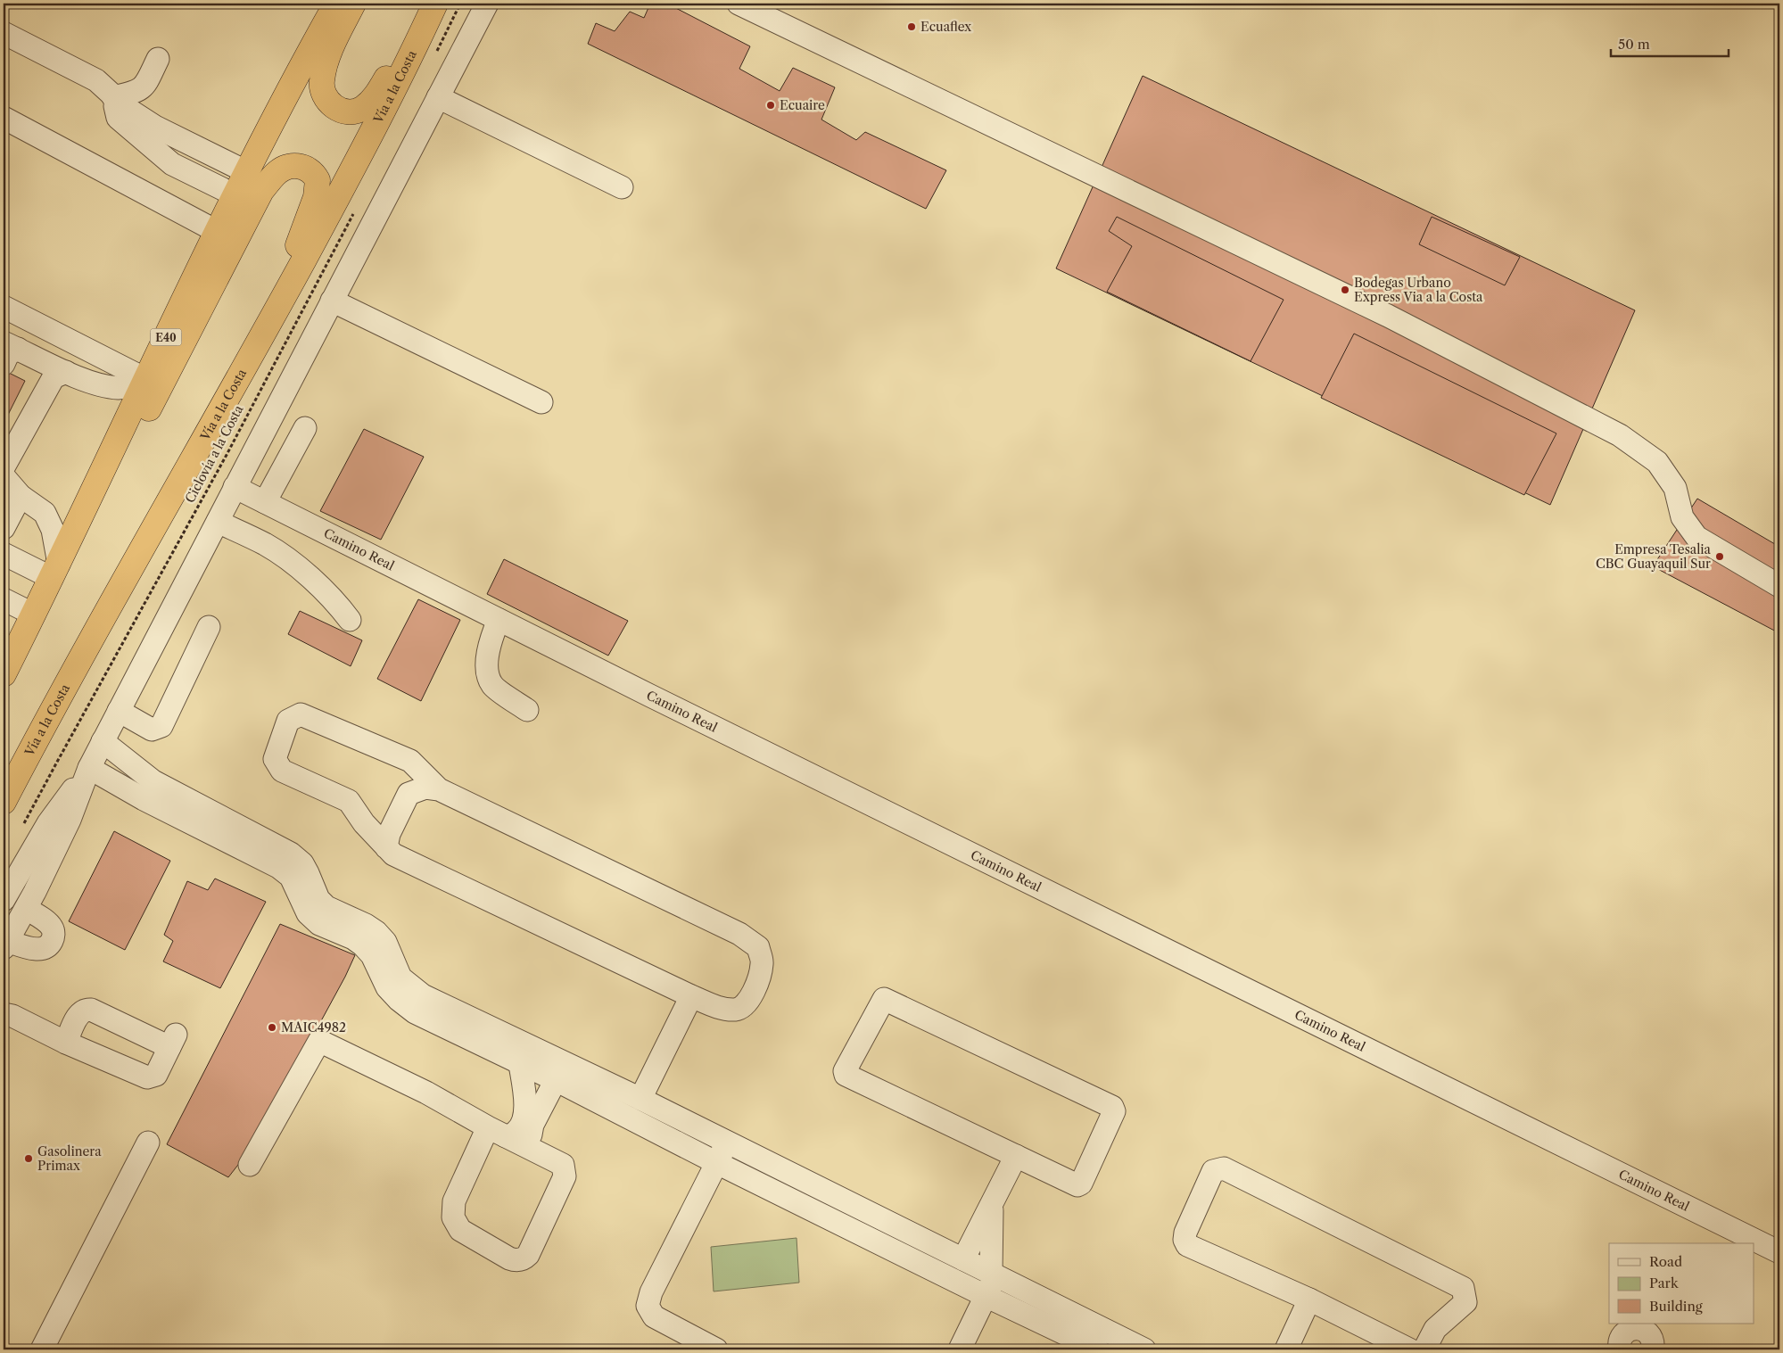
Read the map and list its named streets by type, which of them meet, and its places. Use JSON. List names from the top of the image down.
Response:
{
  "streets": {
    "highway": ["Vía a la Costa", "E40"],
    "street": ["Camino Real"],
    "path": ["Ciclovía a la Costa"]
  },
  "places": [
    "Ecuaflex",
    "Ecuaire",
    "Bodegas Urbano Express Via a la Costa",
    "Empresa Tesalia CBC Guayaquil Sur",
    "MAIC4982",
    "Gasolinera Primax"
  ],
  "legend": ["Road", "Park", "Building"],
  "scale_bar": "50 m"
}
